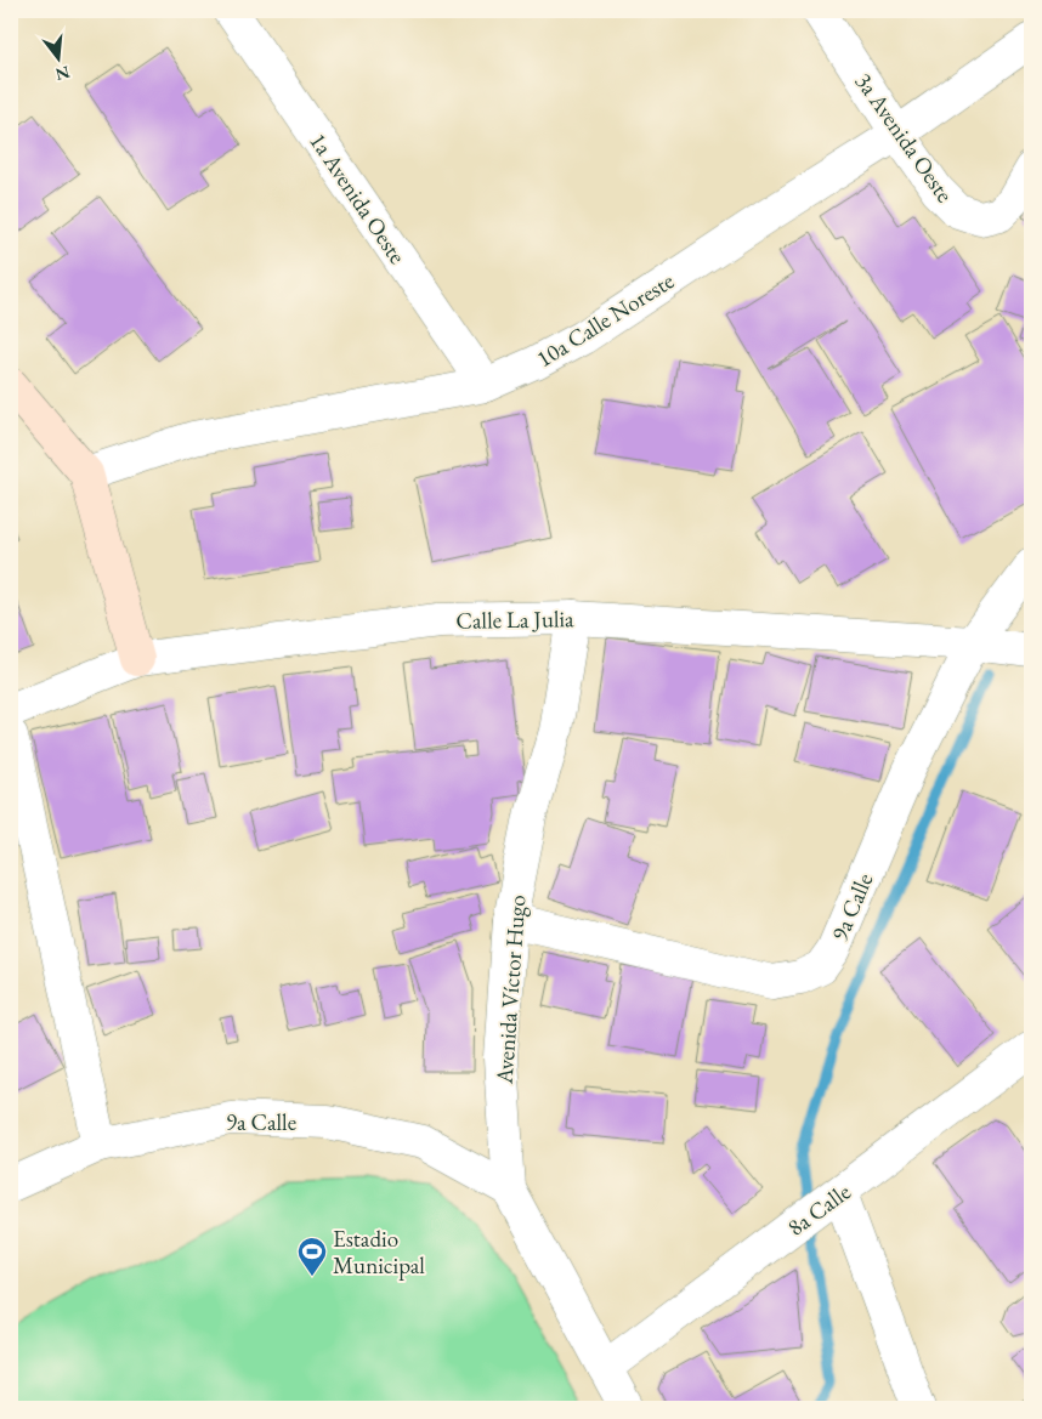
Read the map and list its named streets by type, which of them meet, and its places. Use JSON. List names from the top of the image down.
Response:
{
  "streets": {
    "street": [
      "3a Avenida Oeste",
      "1a Avenida Oeste",
      "10a Calle Noreste",
      "Calle La Julia",
      "9a Calle",
      "Avenida Víctor Hugo",
      "8a Calle"
    ]
  },
  "crossings": [
    ["3a Avenida Oeste", "10a Calle Noreste"],
    ["1a Avenida Oeste", "10a Calle Noreste"],
    ["Calle La Julia", "9a Calle"],
    ["Calle La Julia", "Avenida Víctor Hugo"],
    ["9a Calle", "Avenida Víctor Hugo"],
    ["Avenida Víctor Hugo", "8a Calle"]
  ],
  "places": {
    "sports": ["Estadio Municipal"]
  },
  "north": "bottom"
}
